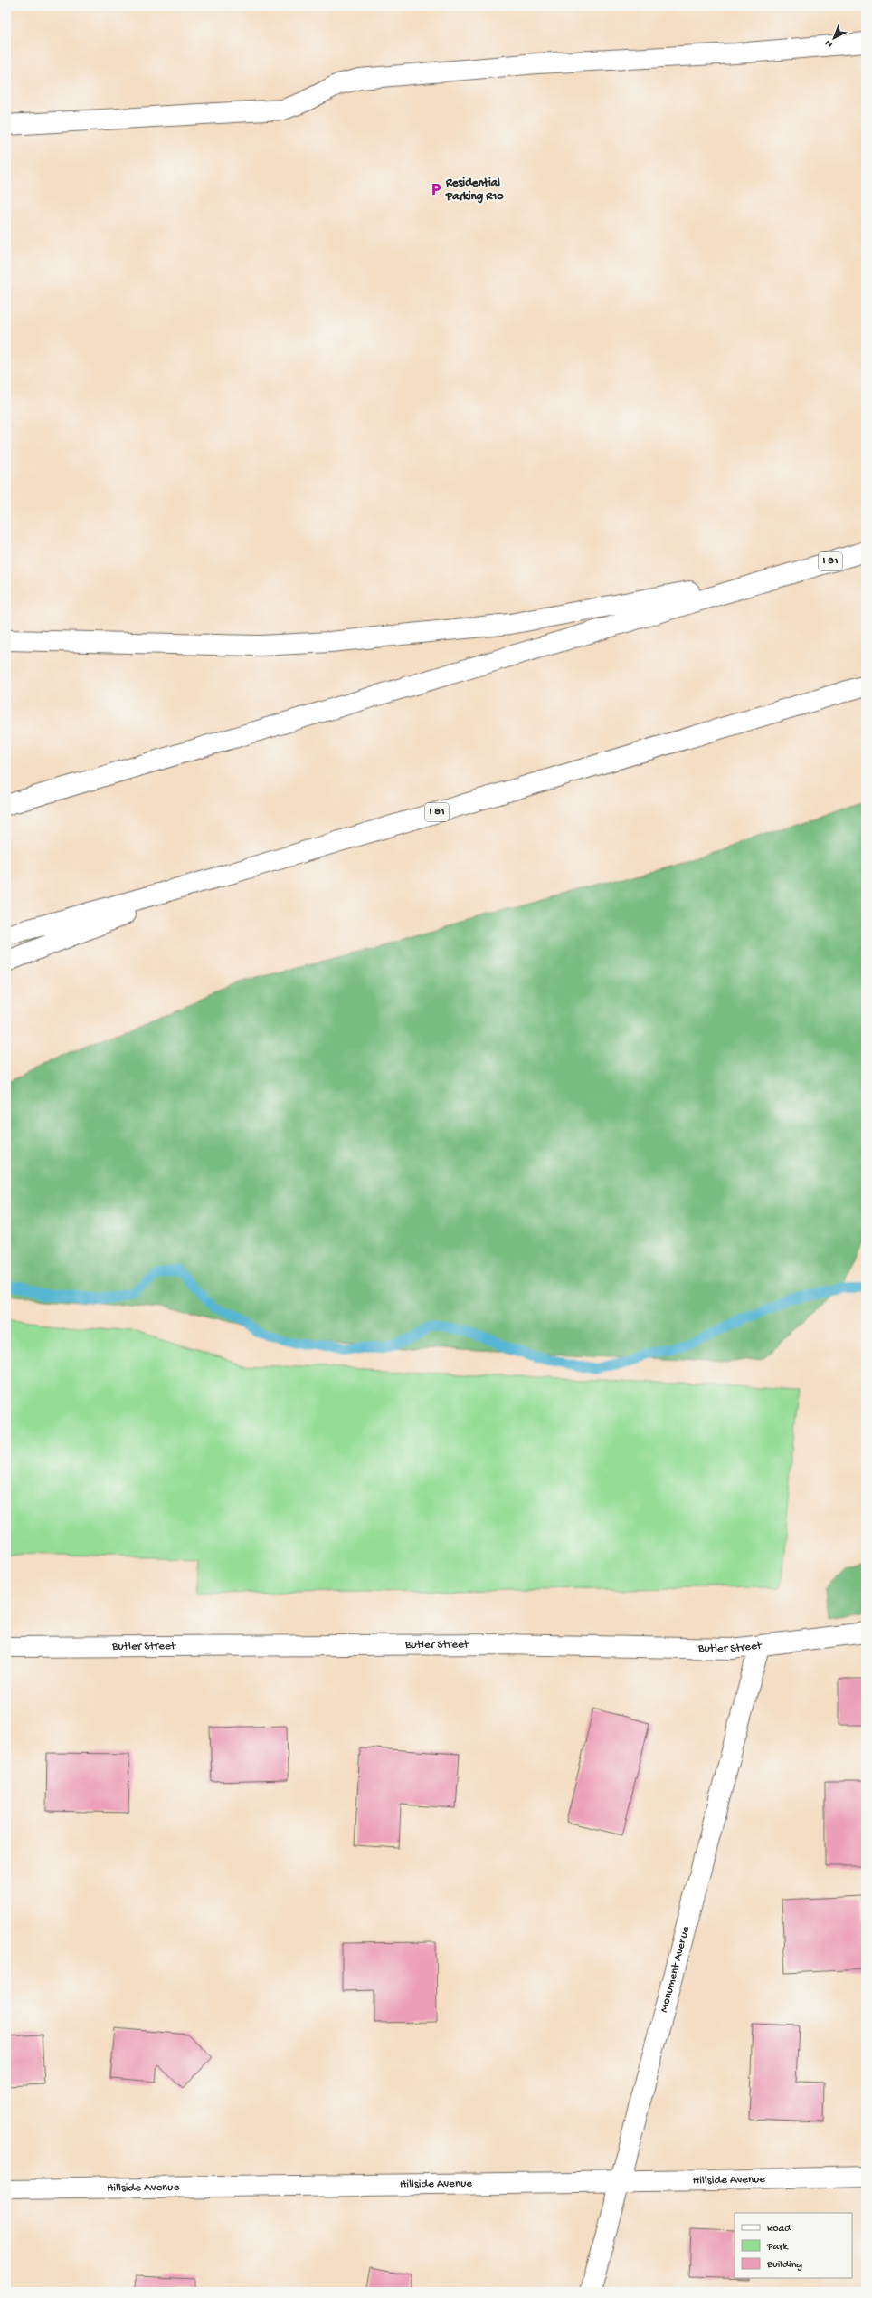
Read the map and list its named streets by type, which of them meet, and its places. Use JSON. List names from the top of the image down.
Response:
{
  "streets": {
    "main road": [
      "I 81",
      "Butler Street",
      "Monument Avenue",
      "Hillside Avenue"
    ]
  },
  "crossings": [
    ["Butler Street", "Monument Avenue"],
    ["Monument Avenue", "Hillside Avenue"]
  ],
  "places": {
    "parking": ["Residential Parking R10"]
  },
  "legend": ["Road", "Park", "Building"],
  "north": "bottom left"
}
